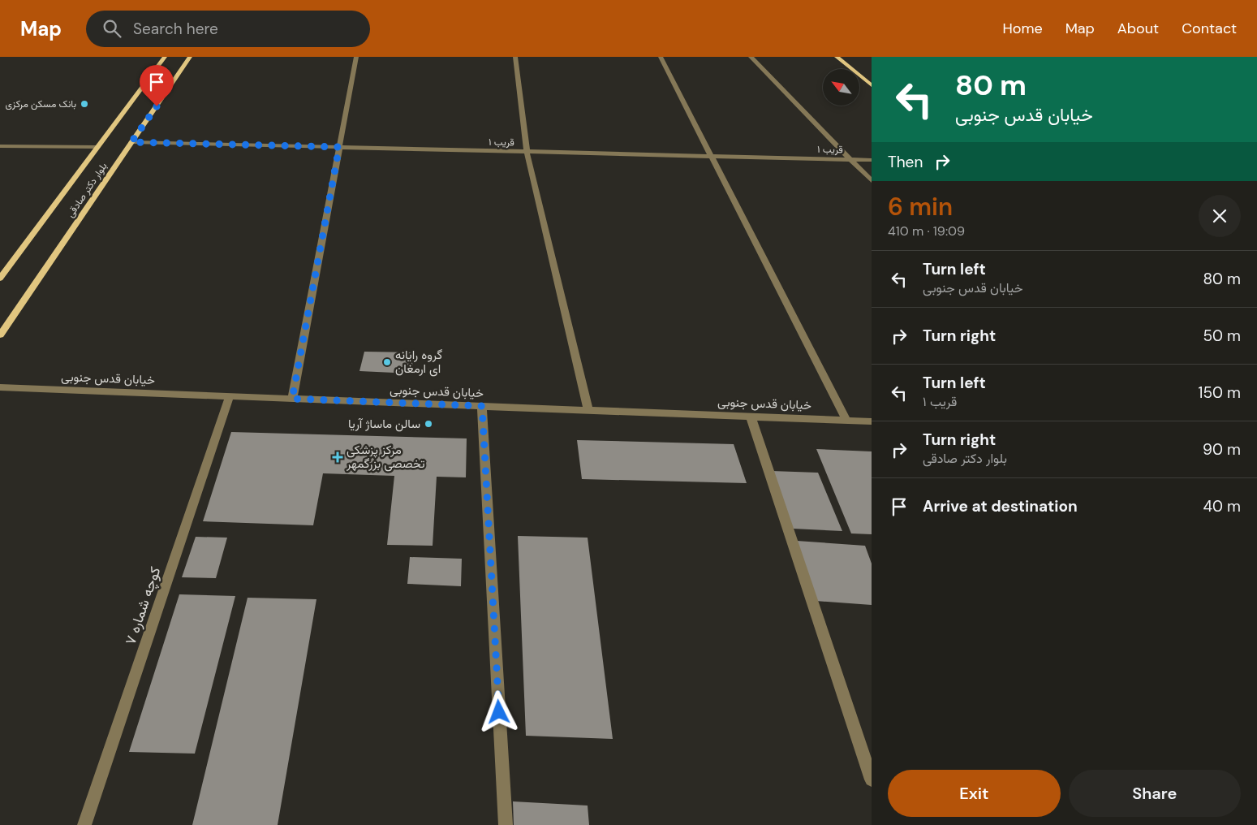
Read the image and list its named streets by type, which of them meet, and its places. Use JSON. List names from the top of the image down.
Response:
{
  "streets": {
    "main road": ["بلوار دکتر صادقی"],
    "street": ["قریب ۱", "خیابان قدس جنوبی", "کوچه شماره ۷"]
  },
  "crossings": [
    ["قریب ۱", "بلوار دکتر صادقی"],
    ["خیابان قدس جنوبی", "کوچه شماره ۷"]
  ],
  "places": {
    "other": ["بانک مسکن مرکزی", "گروه رایانه ای ارمغان", "سالن ماساژ آریا"],
    "health": ["مرکز پزشکی تخصصی بزرگمهر"]
  },
  "north": "top left",
  "page": {
    "header": "Map",
    "search": "Search here",
    "nav": [
      "Home",
      "Map",
      "About",
      "Contact"
    ],
    "turn": ["80 m", "خیابان قدس جنوبی"],
    "then": "Then",
    "heading": ["6 min", "410 m · 19:09"],
    "list": [
      {
        "name": "Turn left",
        "note": "خیابان قدس جنوبی",
        "value": "80 m"
      },
      {
        "name": "Turn right",
        "value": "50 m"
      },
      {
        "name": "Turn left",
        "note": "قریب ۱",
        "value": "150 m"
      },
      {
        "name": "Turn right",
        "note": "بلوار دکتر صادقی",
        "value": "90 m"
      },
      {
        "name": "Arrive at destination",
        "value": "40 m"
      }
    ],
    "buttons": ["Exit", "Share"]
  }
}
